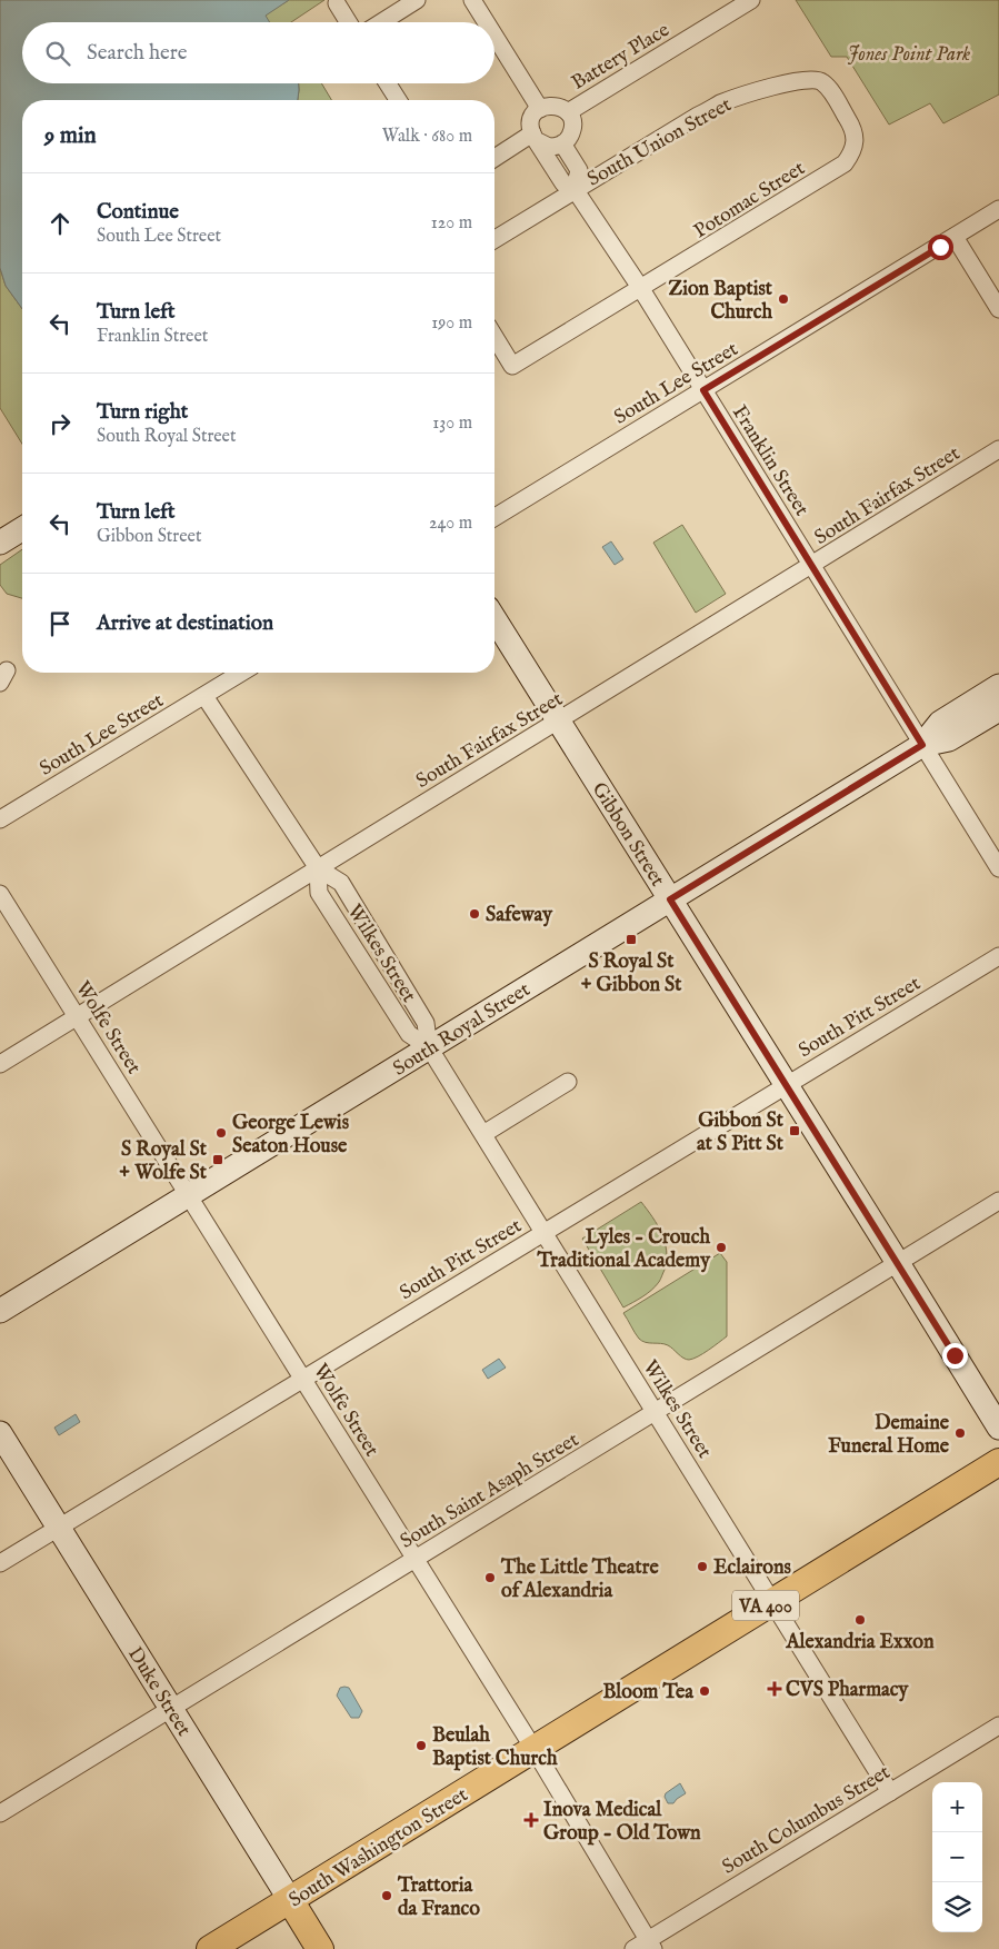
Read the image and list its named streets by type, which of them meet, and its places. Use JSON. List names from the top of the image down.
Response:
{
  "streets": {
    "main road": [
      "Gibbon Street",
      "South Royal Street",
      "VA 400",
      "Duke Street",
      "South Washington Street"
    ],
    "street": [
      "Battery Place",
      "South Union Street",
      "Potomac Street",
      "South Lee Street",
      "Franklin Street",
      "South Fairfax Street",
      "Wilkes Street",
      "South Pitt Street",
      "Wolfe Street",
      "South Saint Asaph Street",
      "South Columbus Street"
    ]
  },
  "crossings": [
    ["Battery Place", "Franklin Street"],
    ["South Union Street", "Potomac Street"],
    ["South Union Street", "Franklin Street"],
    ["Potomac Street", "Franklin Street"],
    ["South Lee Street", "Franklin Street"],
    ["South Lee Street", "Wilkes Street"],
    ["Franklin Street", "South Fairfax Street"],
    ["Franklin Street", "South Royal Street"],
    ["South Fairfax Street", "Gibbon Street"],
    ["South Fairfax Street", "Wilkes Street"],
    ["South Fairfax Street", "Wolfe Street"],
    ["Gibbon Street", "South Pitt Street"],
    ["Gibbon Street", "South Royal Street"],
    ["Gibbon Street", "South Saint Asaph Street"],
    ["Wilkes Street", "South Pitt Street"],
    ["Wilkes Street", "South Royal Street"],
    ["Wilkes Street", "South Saint Asaph Street"],
    ["Wilkes Street", "South Columbus Street"],
    ["Wilkes Street", "South Washington Street"],
    ["South Pitt Street", "Wolfe Street"],
    ["South Pitt Street", "Duke Street"],
    ["Wolfe Street", "South Royal Street"],
    ["Wolfe Street", "South Saint Asaph Street"],
    ["Wolfe Street", "South Columbus Street"],
    ["Wolfe Street", "South Washington Street"],
    ["South Saint Asaph Street", "Duke Street"],
    ["Duke Street", "South Washington Street"]
  ],
  "parks": ["Jones Point Park"],
  "places": {
    "other": [
      "Zion Baptist Church",
      "Safeway",
      "George Lewis Seaton House",
      "Lyles - Crouch Traditional Academy",
      "Demaine Funeral Home",
      "Eclairons",
      "The Little Theatre of Alexandria",
      "Alexandria Exxon",
      "Bloom Tea",
      "Beulah Baptist Church",
      "Trattoria da Franco"
    ],
    "transit": ["S Royal St + Gibbon St", "Gibbon St at S Pitt St", "S Royal St + Wolfe St"],
    "health": ["CVS Pharmacy", "Inova Medical Group - Old Town"]
  },
  "page": {
    "search": "Search here",
    "heading": ["9 min", "Walk · 680 m"],
    "list": [
      ["Continue", "South Lee Street", "120 m"],
      ["Turn left", "Franklin Street", "190 m"],
      ["Turn right", "South Royal Street", "130 m"],
      ["Turn left", "Gibbon Street", "240 m"],
      "Arrive at destination"
    ],
    "map_buttons": ["+", "−"]
  }
}
